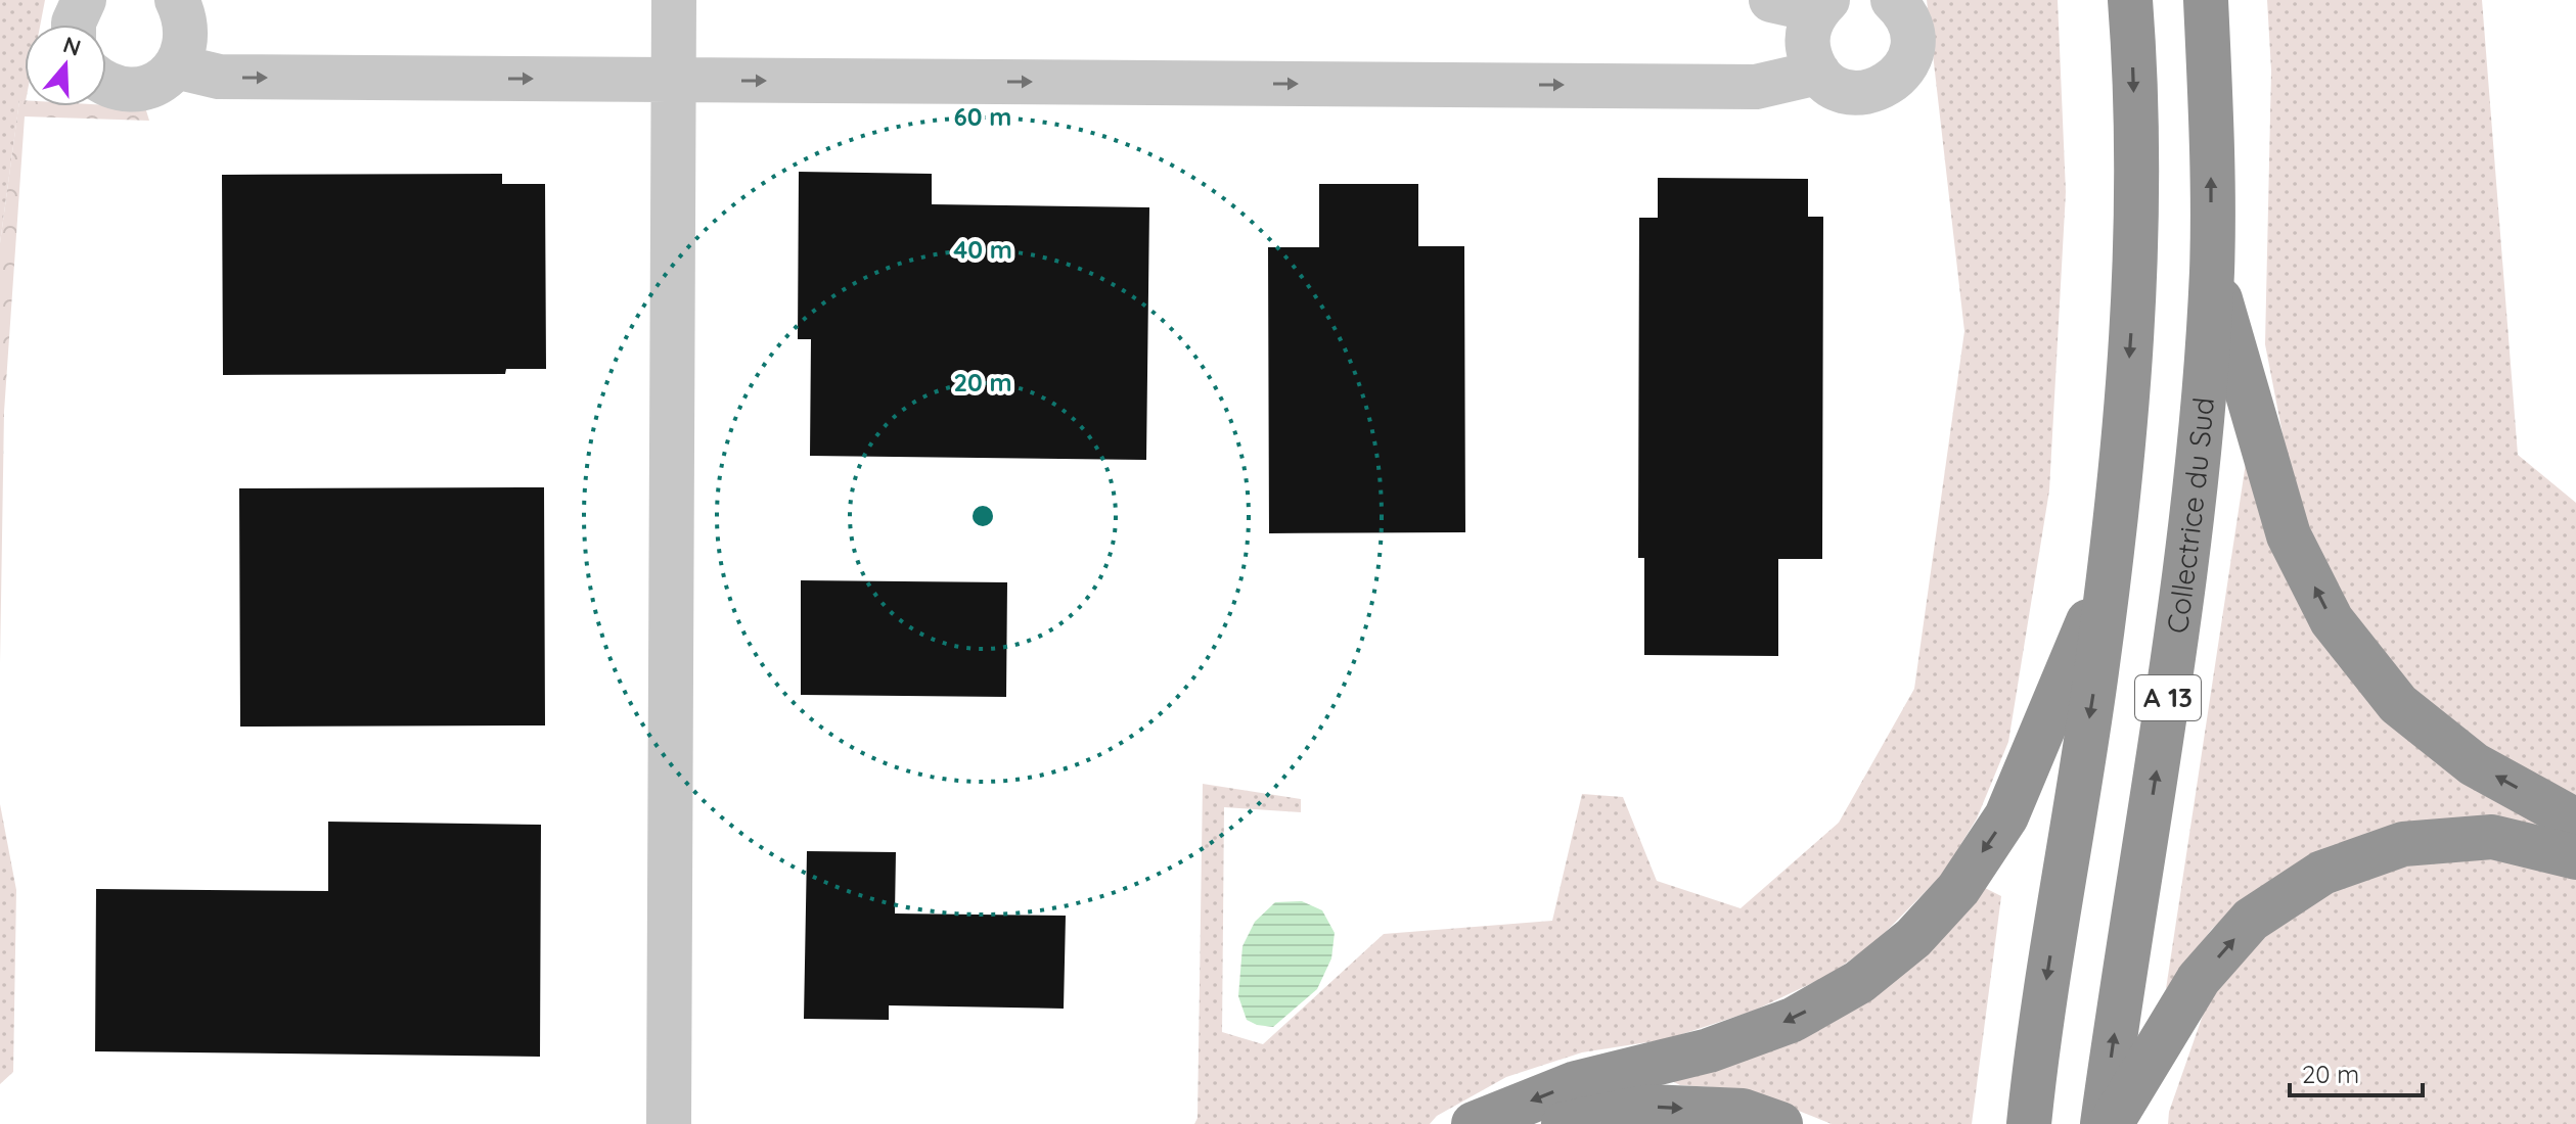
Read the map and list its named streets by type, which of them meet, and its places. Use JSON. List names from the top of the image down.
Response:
{
  "streets": {
    "highway": ["Collectrice du Sud", "A 13"]
  },
  "crossings": [
    ["Collectrice du Sud", "A 13"]
  ],
  "scale_bar": "20 m",
  "north": "top",
  "rings": ["60 m", "40 m", "20 m"]
}
